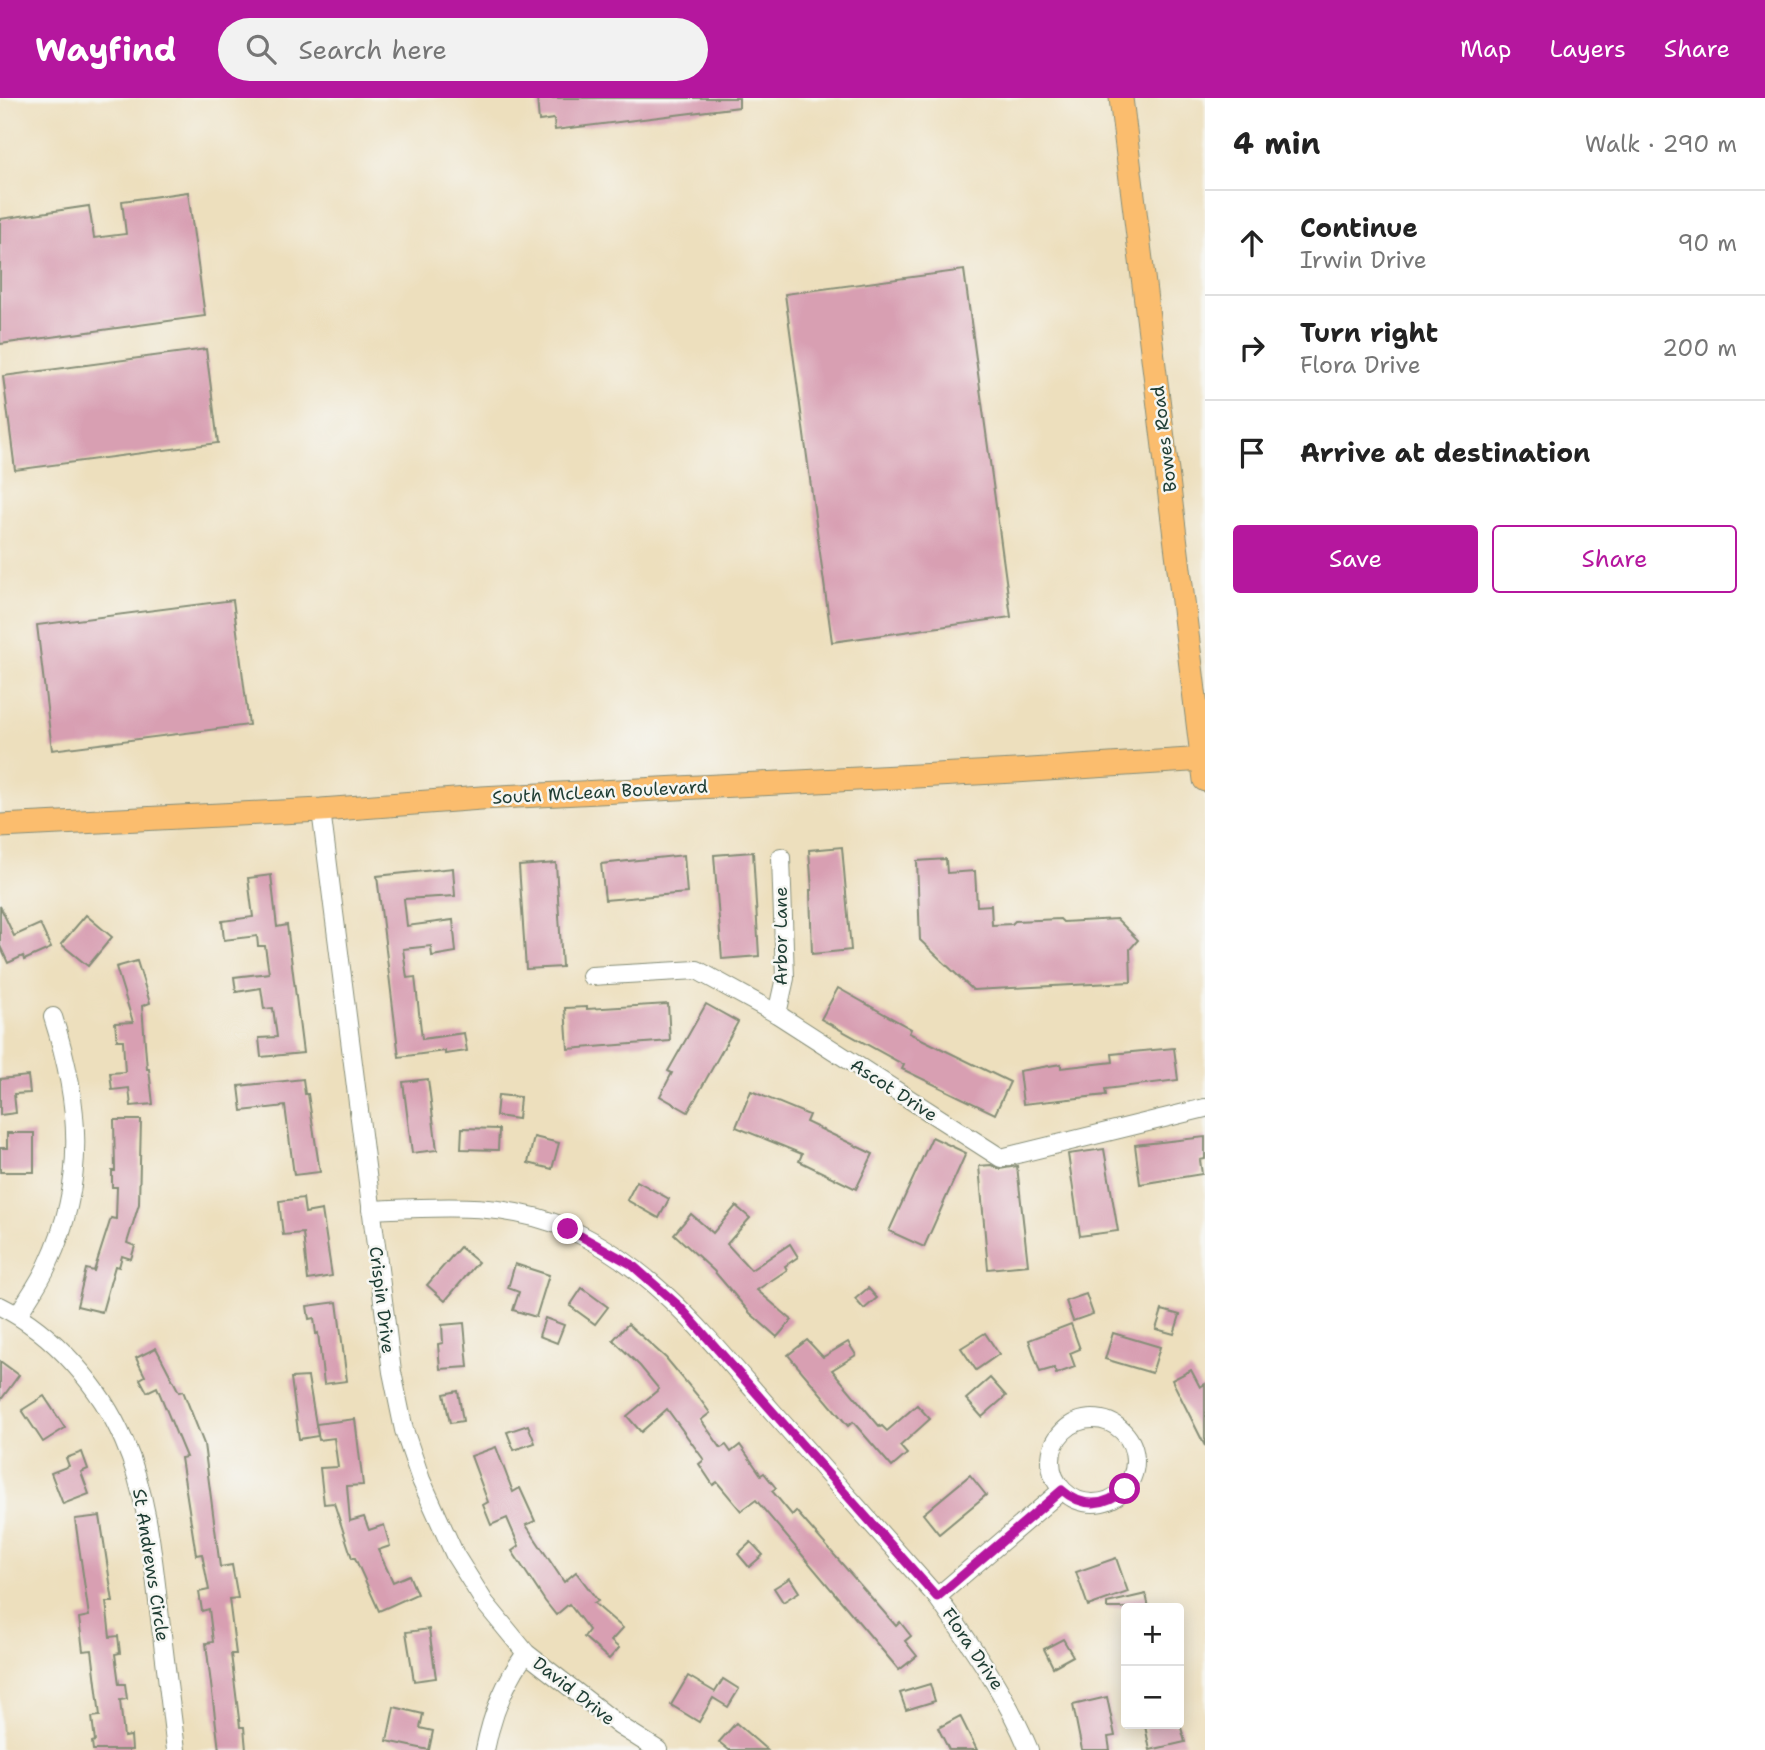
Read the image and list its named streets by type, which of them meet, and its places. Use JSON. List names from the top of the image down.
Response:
{
  "streets": {
    "main road": ["Bowes Road", "South McLean Boulevard"],
    "street": [
      "Arbor Lane",
      "Ascot Drive",
      "Crispin Drive",
      "St Andrews Circle",
      "Flora Drive",
      "David Drive"
    ]
  },
  "crossings": [
    ["Bowes Road", "South McLean Boulevard"],
    ["South McLean Boulevard", "Crispin Drive"],
    ["Arbor Lane", "Ascot Drive"],
    ["Crispin Drive", "Flora Drive"],
    ["Crispin Drive", "David Drive"]
  ],
  "page": {
    "header": "Wayfind",
    "search": "Search here",
    "nav": ["Map", "Layers", "Share"],
    "heading": ["4 min", "Walk · 290 m"],
    "list": [
      ["Continue", "Irwin Drive", "90 m"],
      ["Turn right", "Flora Drive", "200 m"],
      "Arrive at destination"
    ],
    "buttons": ["Save", "Share"],
    "map_buttons": ["+", "−"]
  }
}
